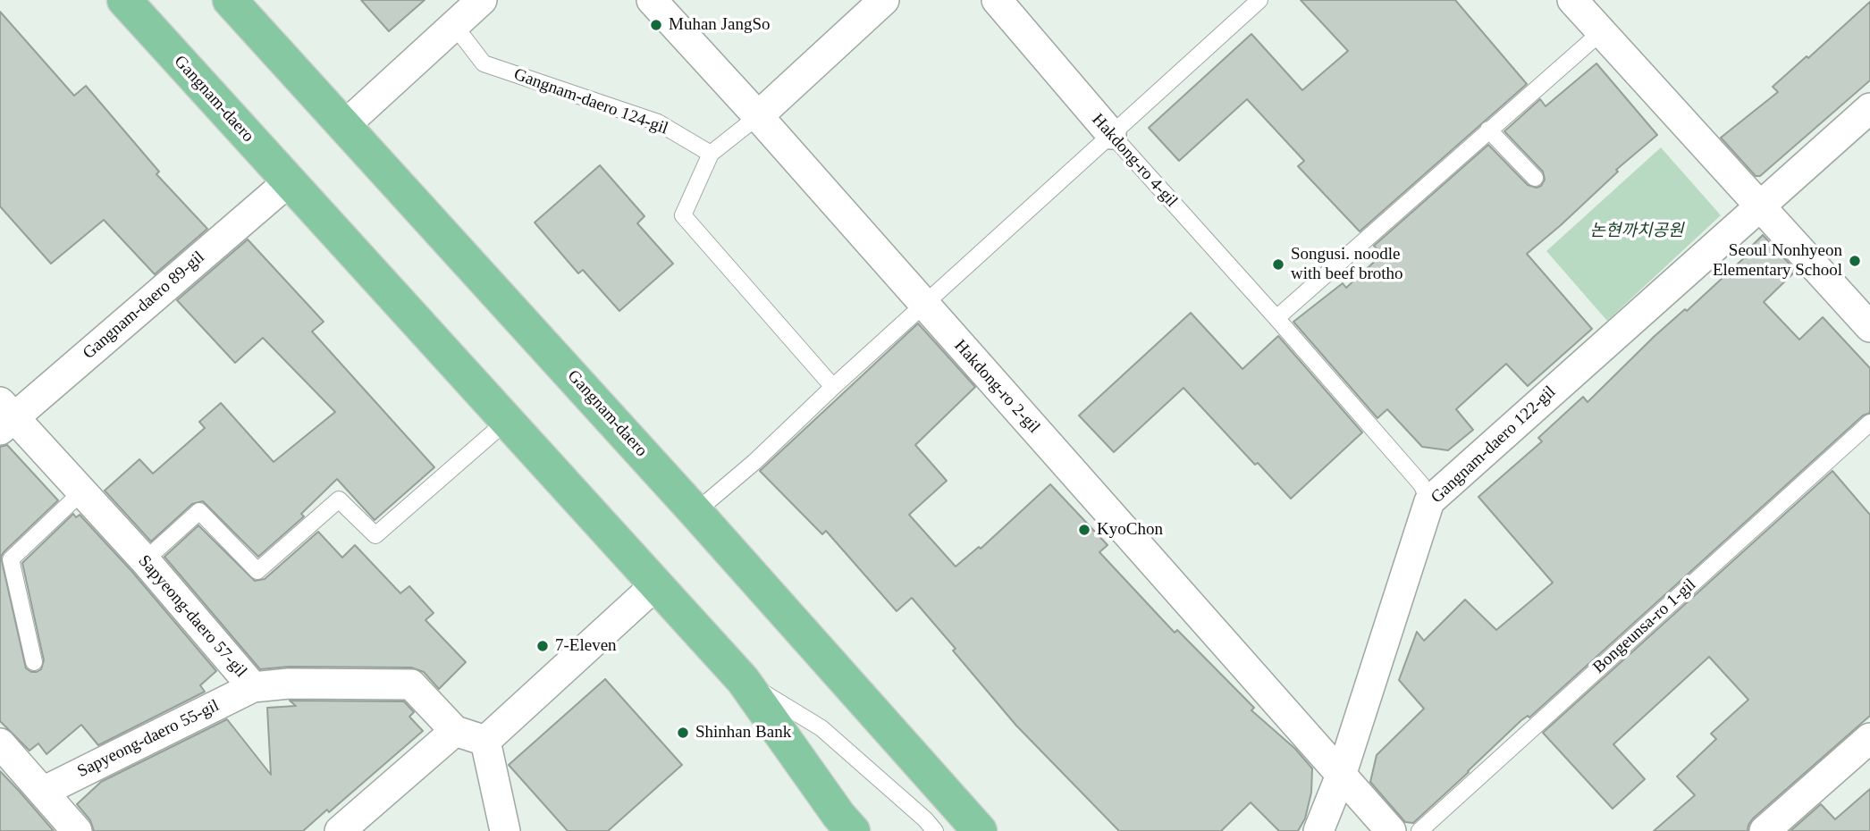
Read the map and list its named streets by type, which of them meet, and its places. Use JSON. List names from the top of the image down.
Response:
{
  "streets": {
    "main road": ["Gangnam-daero"],
    "street": [
      "Hakdong-ro 4-gil",
      "Gangnam-daero 89-gil",
      "Hakdong-ro 2-gil",
      "Gangnam-daero 122-gil",
      "Sapyeong-daero 57-gil",
      "Sapyeong-daero 55-gil"
    ],
    "lane": ["Gangnam-daero 124-gil", "Bongeunsa-ro 1-gil"]
  },
  "crossings": [
    ["Gangnam-daero", "Gangnam-daero 89-gil"],
    ["Hakdong-ro 4-gil", "Gangnam-daero 122-gil"],
    ["Gangnam-daero 89-gil", "Sapyeong-daero 57-gil"],
    ["Hakdong-ro 2-gil", "Gangnam-daero 122-gil"],
    ["Sapyeong-daero 57-gil", "Sapyeong-daero 55-gil"]
  ],
  "parks": ["논현까치공원"],
  "places": [
    "Muhan JangSo",
    "Seoul Nonhyeon Elementary School",
    "Songusi. noodle with beef brotho",
    "KyoChon",
    "7-Eleven",
    "Shinhan Bank"
  ]
}
